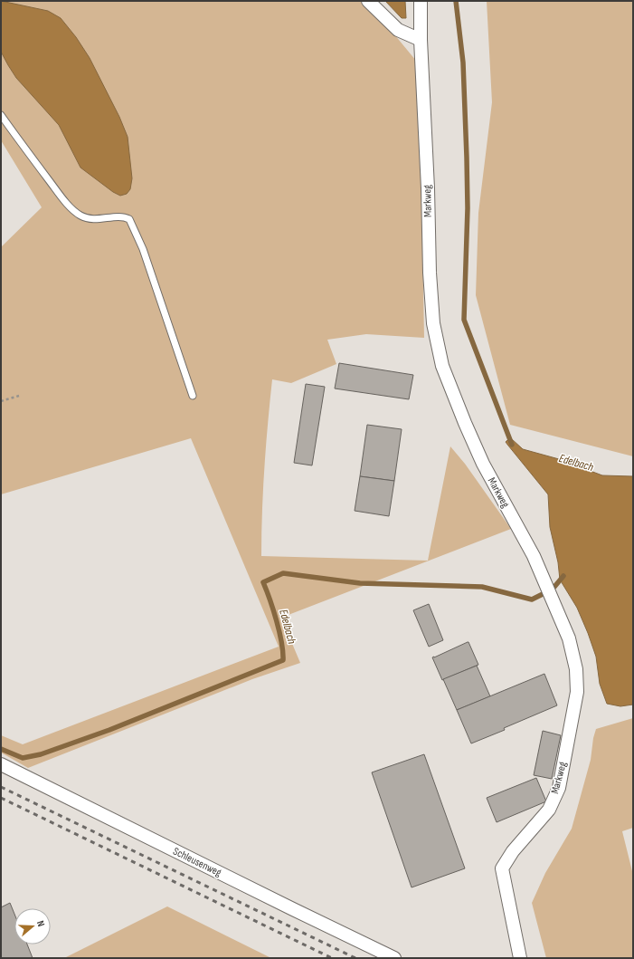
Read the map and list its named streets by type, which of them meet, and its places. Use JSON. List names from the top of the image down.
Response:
{
  "streets": {
    "street": ["Markweg", "Schleusenweg"]
  },
  "water": ["Edelbach"],
  "north": "right"
}
